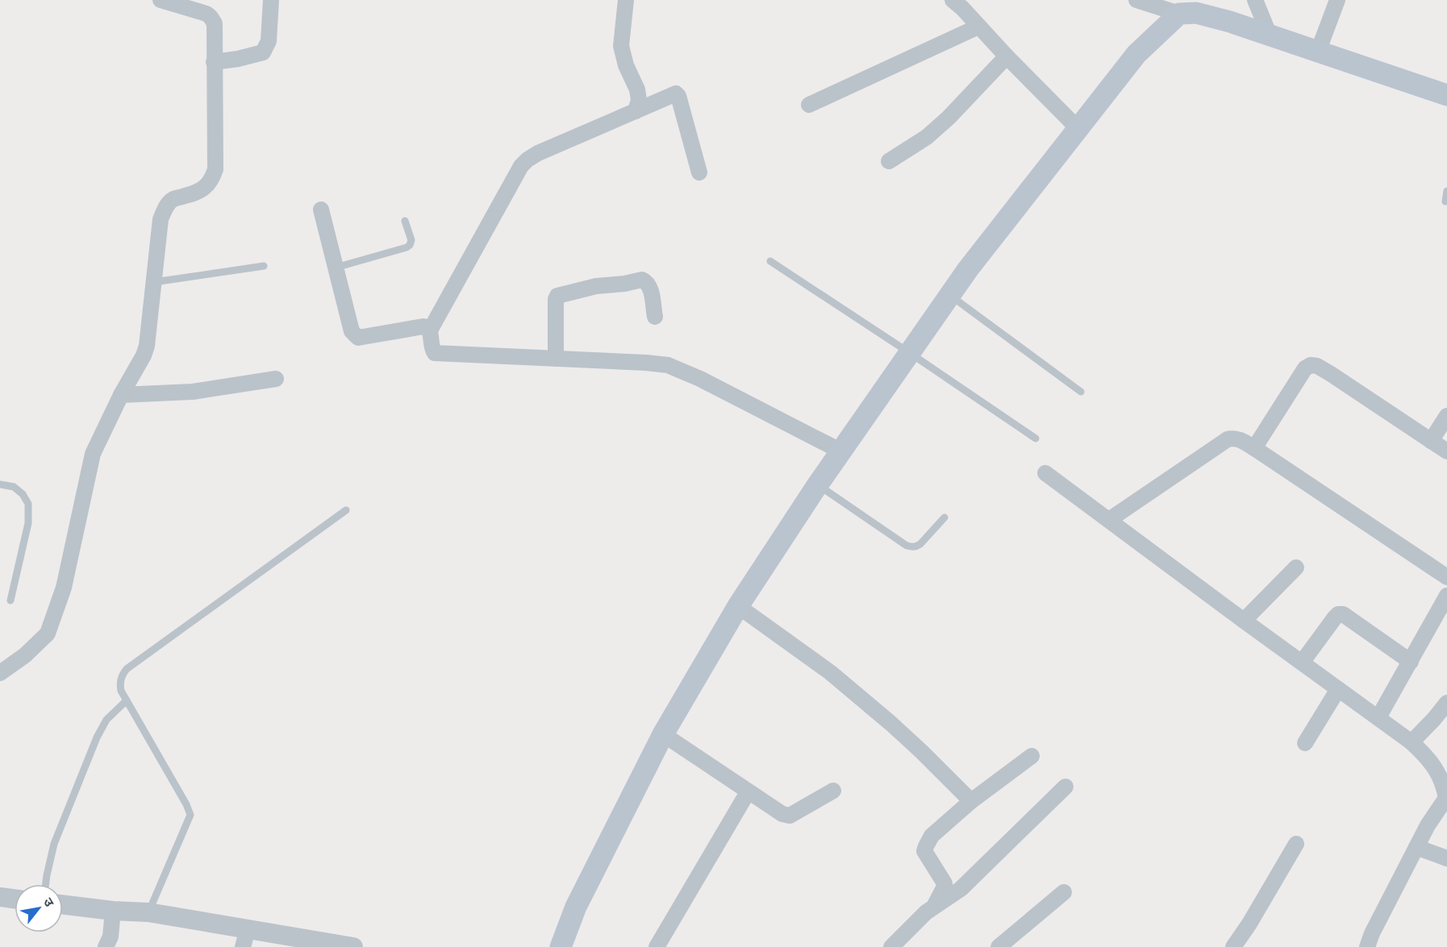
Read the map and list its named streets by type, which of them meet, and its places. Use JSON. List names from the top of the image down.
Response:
{
  "north": "top right"
}
